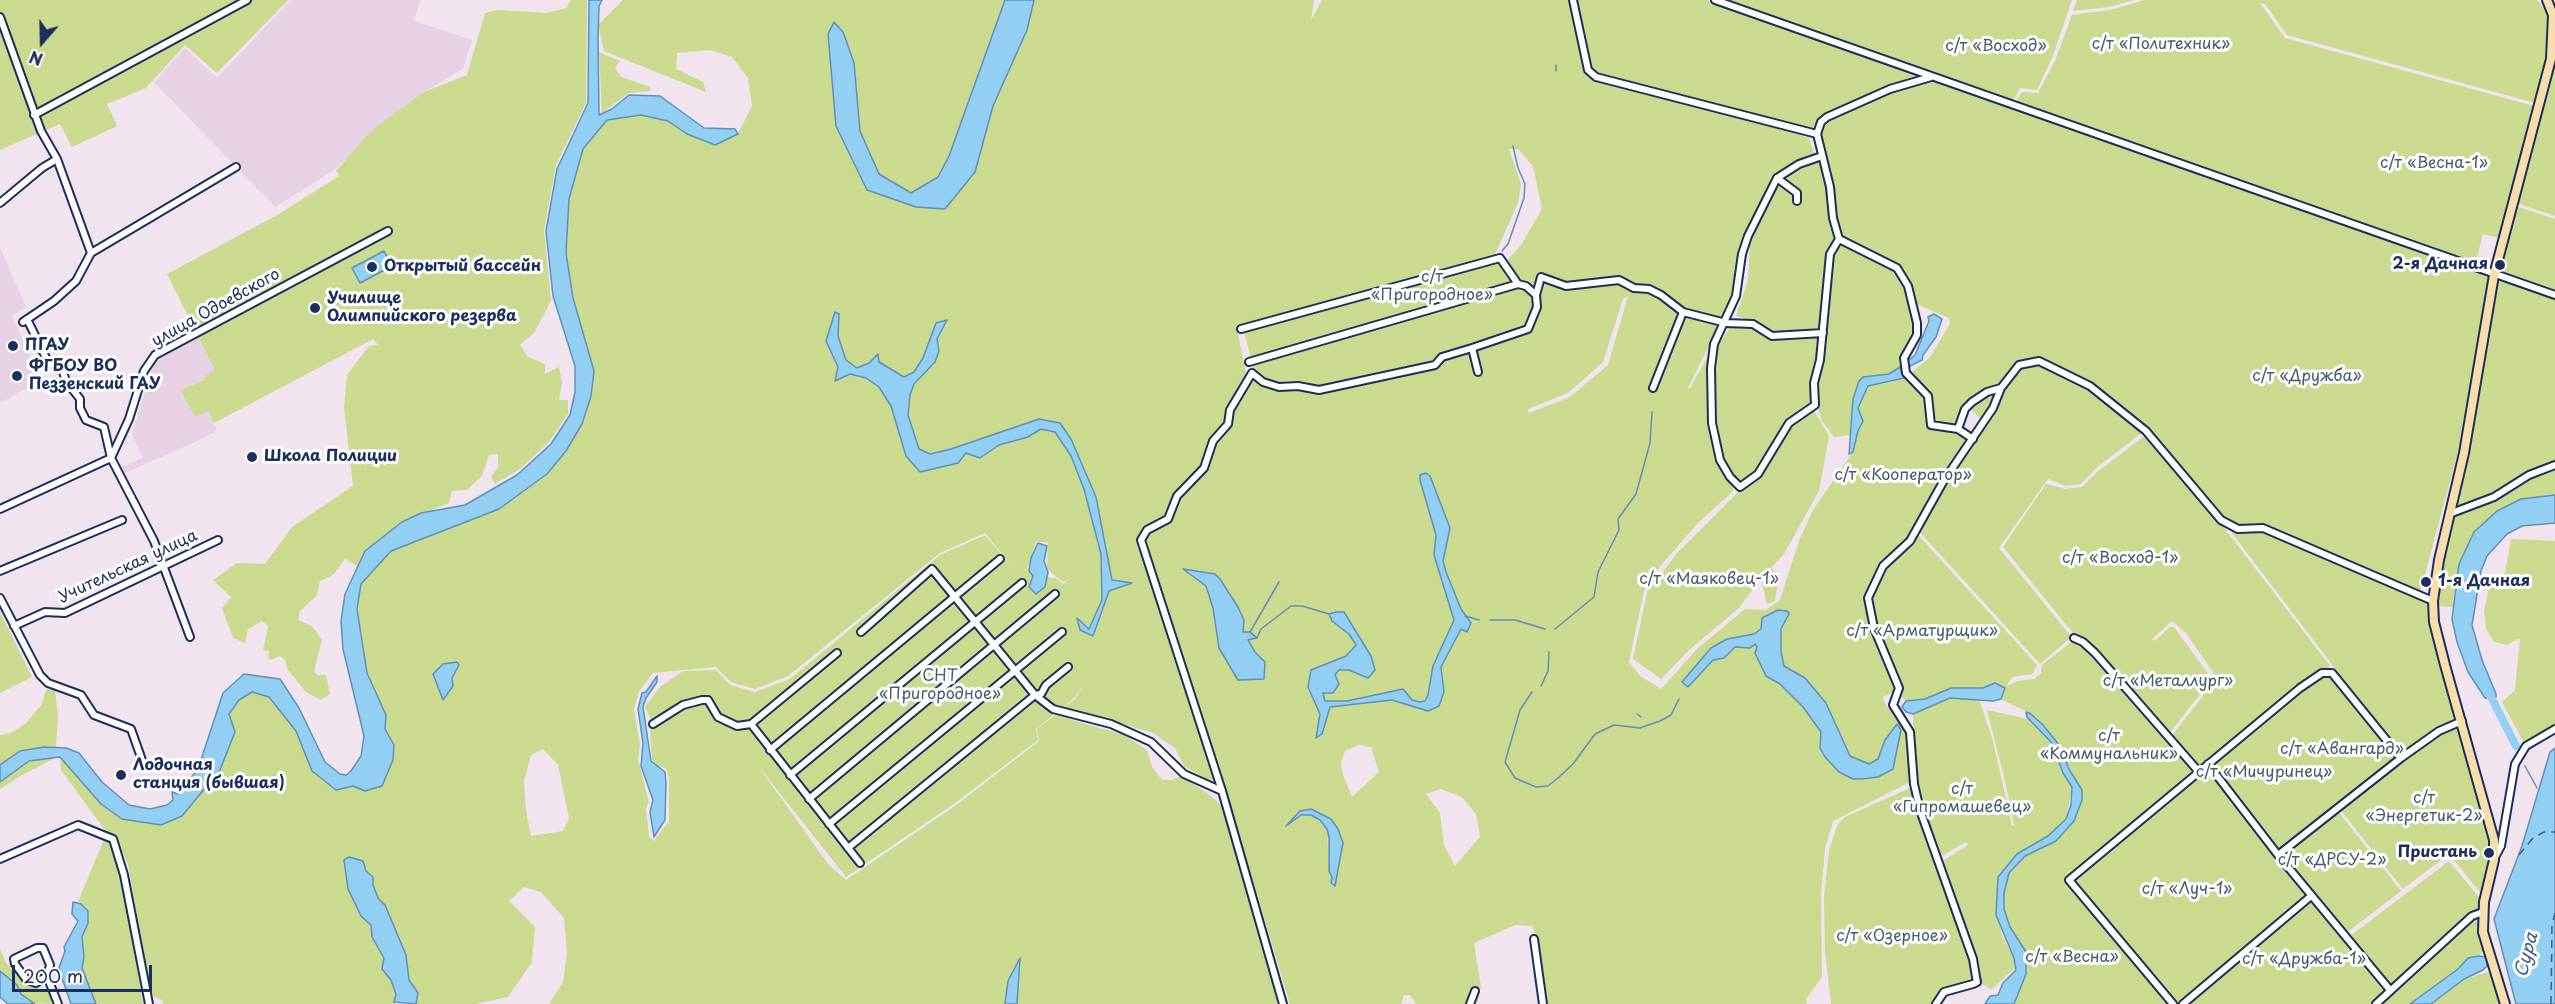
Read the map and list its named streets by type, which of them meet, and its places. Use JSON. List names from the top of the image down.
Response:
{
  "streets": {
    "street": ["улица Одоевского", "Учительская улица"]
  },
  "water": ["Сура"],
  "parks": [
    "с/т «Политехник»",
    "с/т «Восход»",
    "с/т «Весна-1»",
    "с/т «Пригородное»",
    "с/т «Дружба»",
    "с/т «Кооператор»",
    "с/т «Восход-1»",
    "с/т «Маяковец-1»",
    "с/т «Арматурщик»",
    "СНТ «Пригородное»",
    "с/т «Металлург»",
    "с/т «Коммунальник»",
    "с/т «Авангард»",
    "с/т «Мичуринец»",
    "с/т «Гипромашевец»",
    "с/т «Энергетик-2»",
    "с/т «ДРСУ-2»",
    "с/т «Луч-1»",
    "с/т «Озерное»",
    "с/т «Весна»",
    "с/т «Дружба-1»"
  ],
  "places": [
    "2-я Дачная",
    "Открытый бассейн",
    "Училище Олимпийского резерва",
    "ПГАУ",
    "ФГБОУ ВО Пеззенский ГАУ",
    "Школа Полиции",
    "1-я Дачная",
    "Лодочная станция (бывшая)",
    "Пристань"
  ],
  "scale_bar": "200 m",
  "north": "bottom"
}
